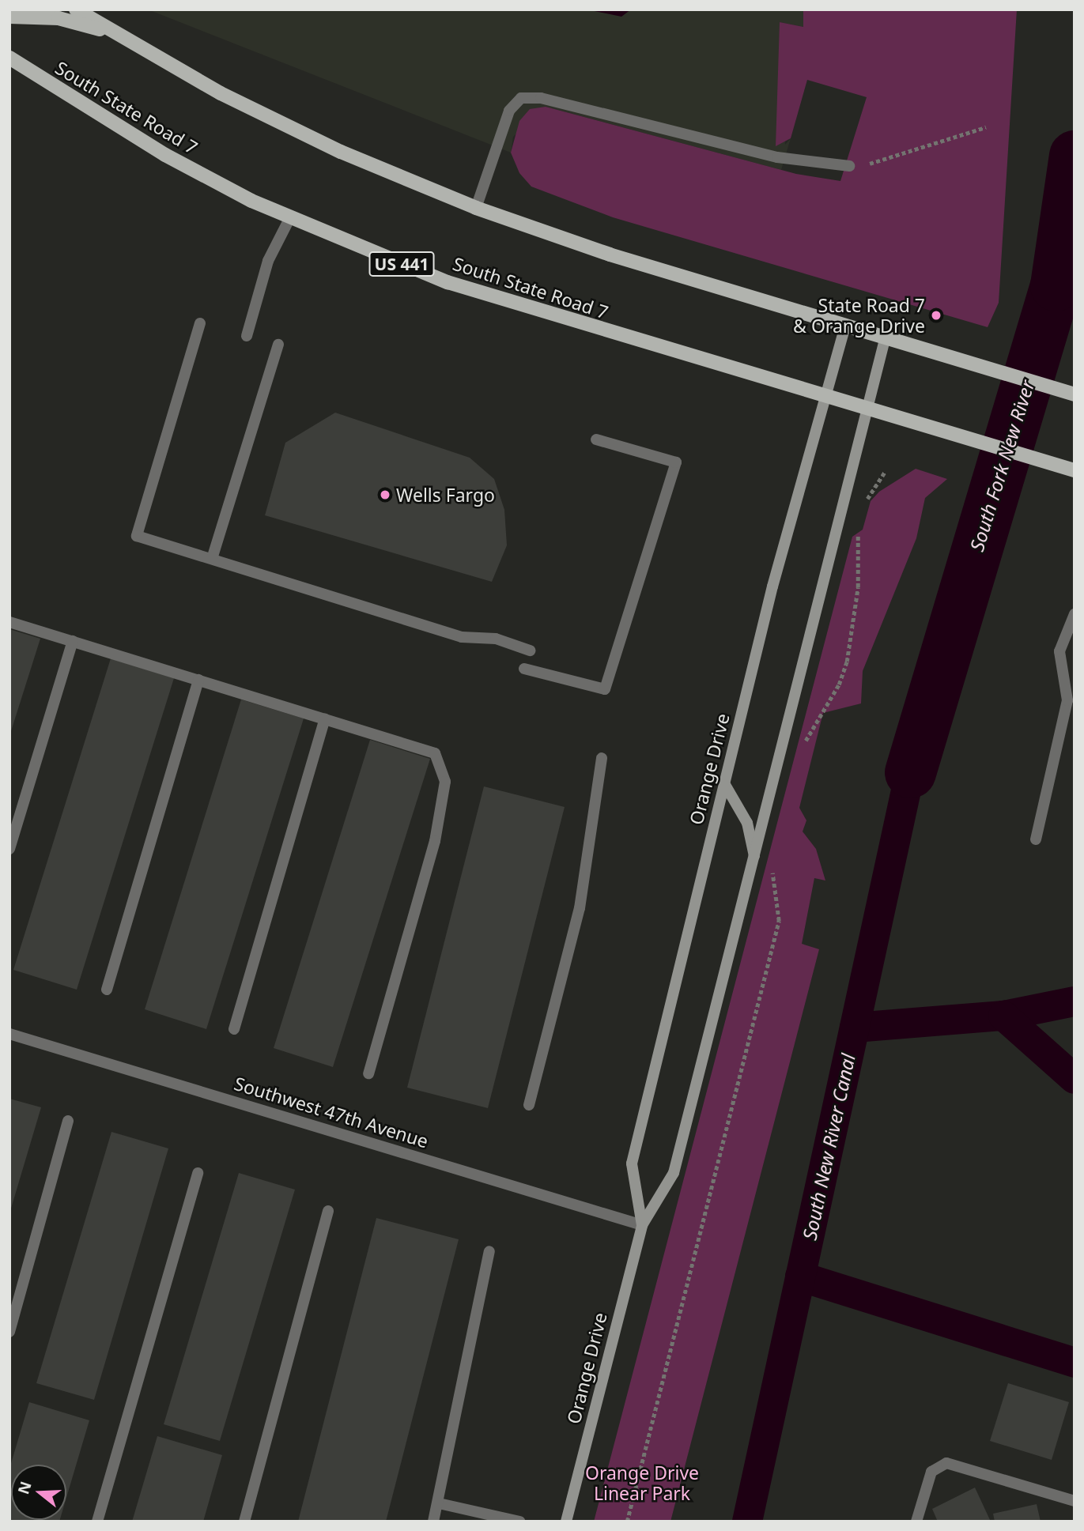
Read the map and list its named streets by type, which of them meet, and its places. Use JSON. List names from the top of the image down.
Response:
{
  "streets": {
    "main road": ["South State Road 7", "US 441"],
    "street": ["Orange Drive", "Southwest 47th Avenue"]
  },
  "crossings": [
    ["South State Road 7", "Orange Drive"],
    ["Orange Drive", "Southwest 47th Avenue"]
  ],
  "water": ["South Fork New River", "South New River Canal"],
  "parks": ["Orange Drive Linear Park"],
  "places": ["State Road 7 & Orange Drive", "Wells Fargo"],
  "north": "left"
}
